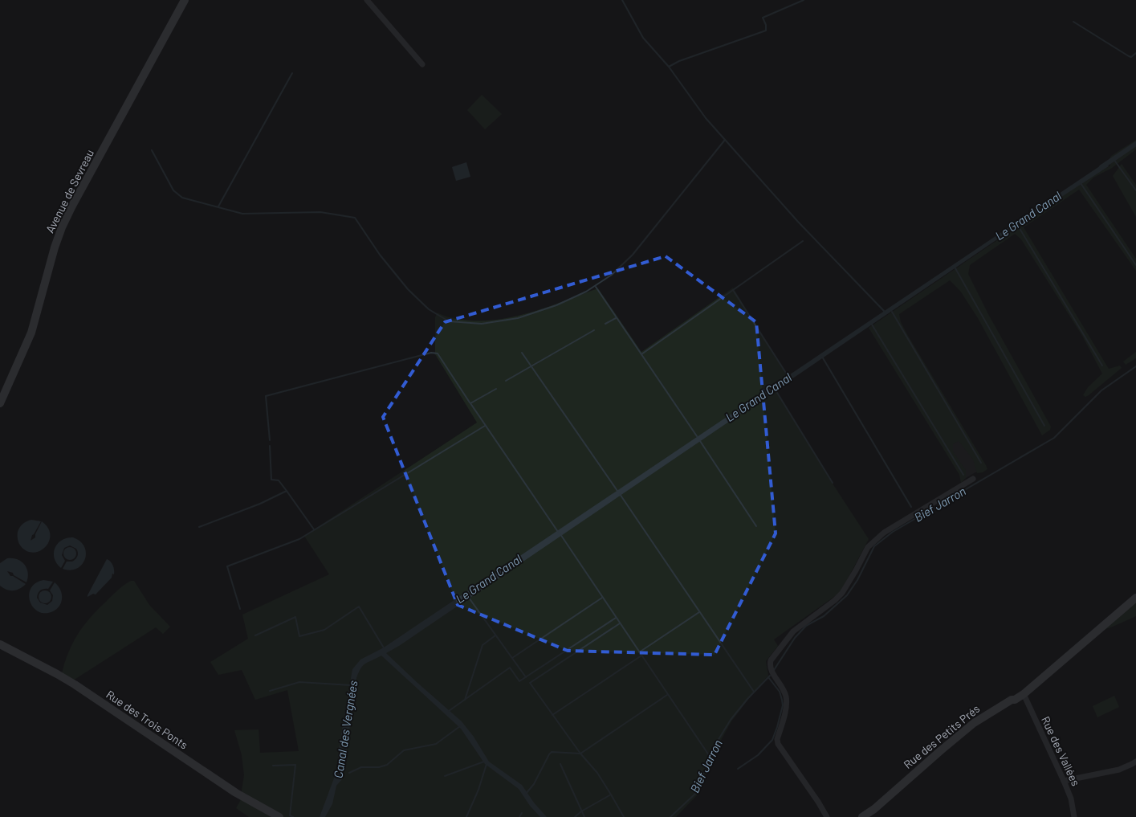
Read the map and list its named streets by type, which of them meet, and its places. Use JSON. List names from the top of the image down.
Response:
{
  "streets": {
    "street": [
      "Avenue de Sevreau",
      "Rue des Trois Ponts",
      "Rue des Petits Prés",
      "Rue des Vallées"
    ]
  },
  "crossings": [
    ["Rue des Petits Prés", "Rue des Vallées"]
  ],
  "water": ["Le Grand Canal", "Bief Jarron", "Canal des Vergnées"]
}
